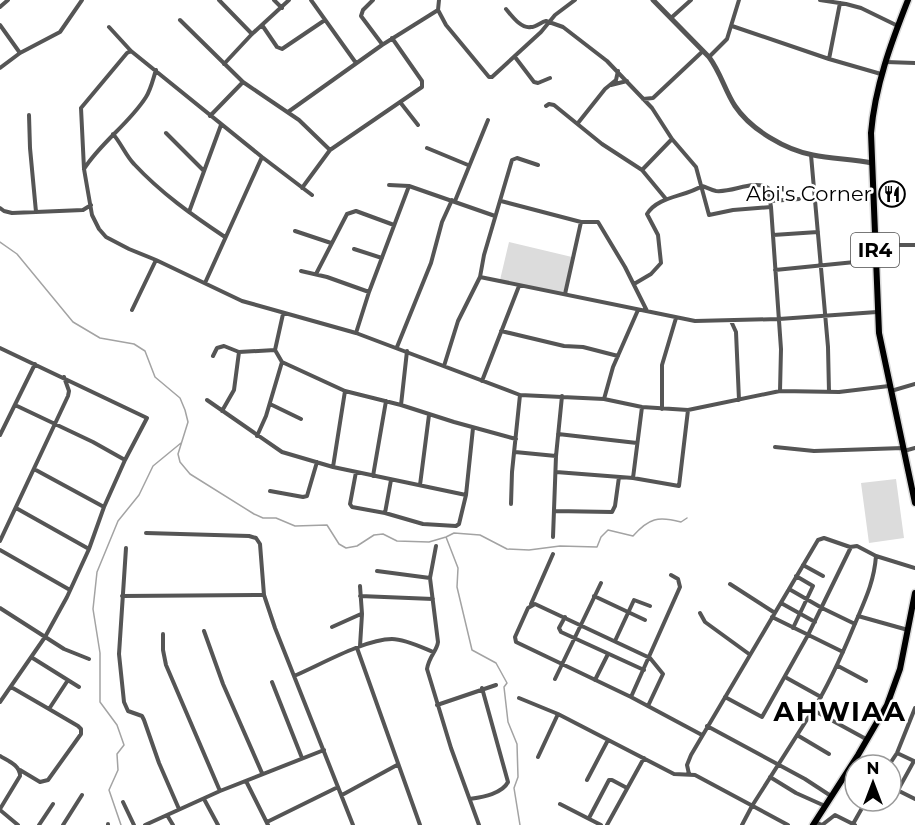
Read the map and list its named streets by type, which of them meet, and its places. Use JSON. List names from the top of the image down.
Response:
{
  "streets": {
    "main road": ["IR4"]
  },
  "districts": ["AHWIAA"],
  "places": {
    "restaurant": ["Abi's Corner"]
  },
  "north": "top"
}
